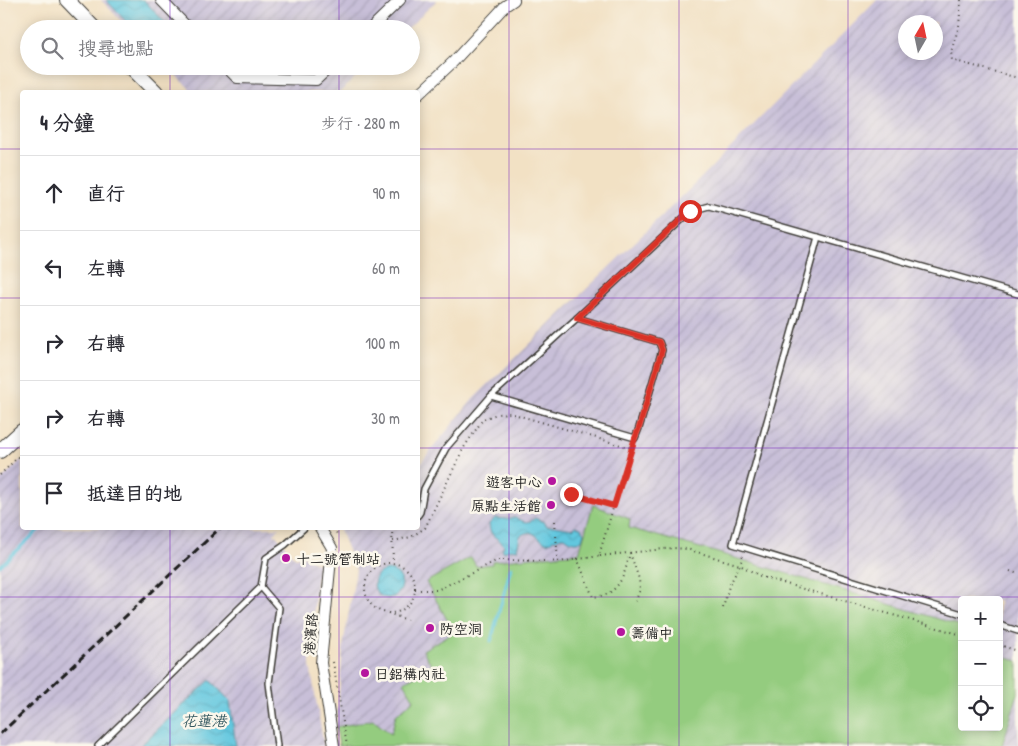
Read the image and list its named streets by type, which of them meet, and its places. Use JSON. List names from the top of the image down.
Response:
{
  "streets": {
    "street": ["港濱路"]
  },
  "water": ["花蓮港"],
  "places": [
    "遊客中心",
    "原點生活館",
    "十二號管制站",
    "防空洞",
    "籌備中",
    "日鋁構內社"
  ],
  "north": "top",
  "page": {
    "search": "搜尋地點",
    "heading": ["4 分鐘", "步行 · 280 m"],
    "list": [
      ["直行", "90 m"],
      ["左轉", "60 m"],
      ["右轉", "100 m"],
      ["右轉", "30 m"],
      "抵達目的地"
    ],
    "map_buttons": ["+", "−"]
  }
}
